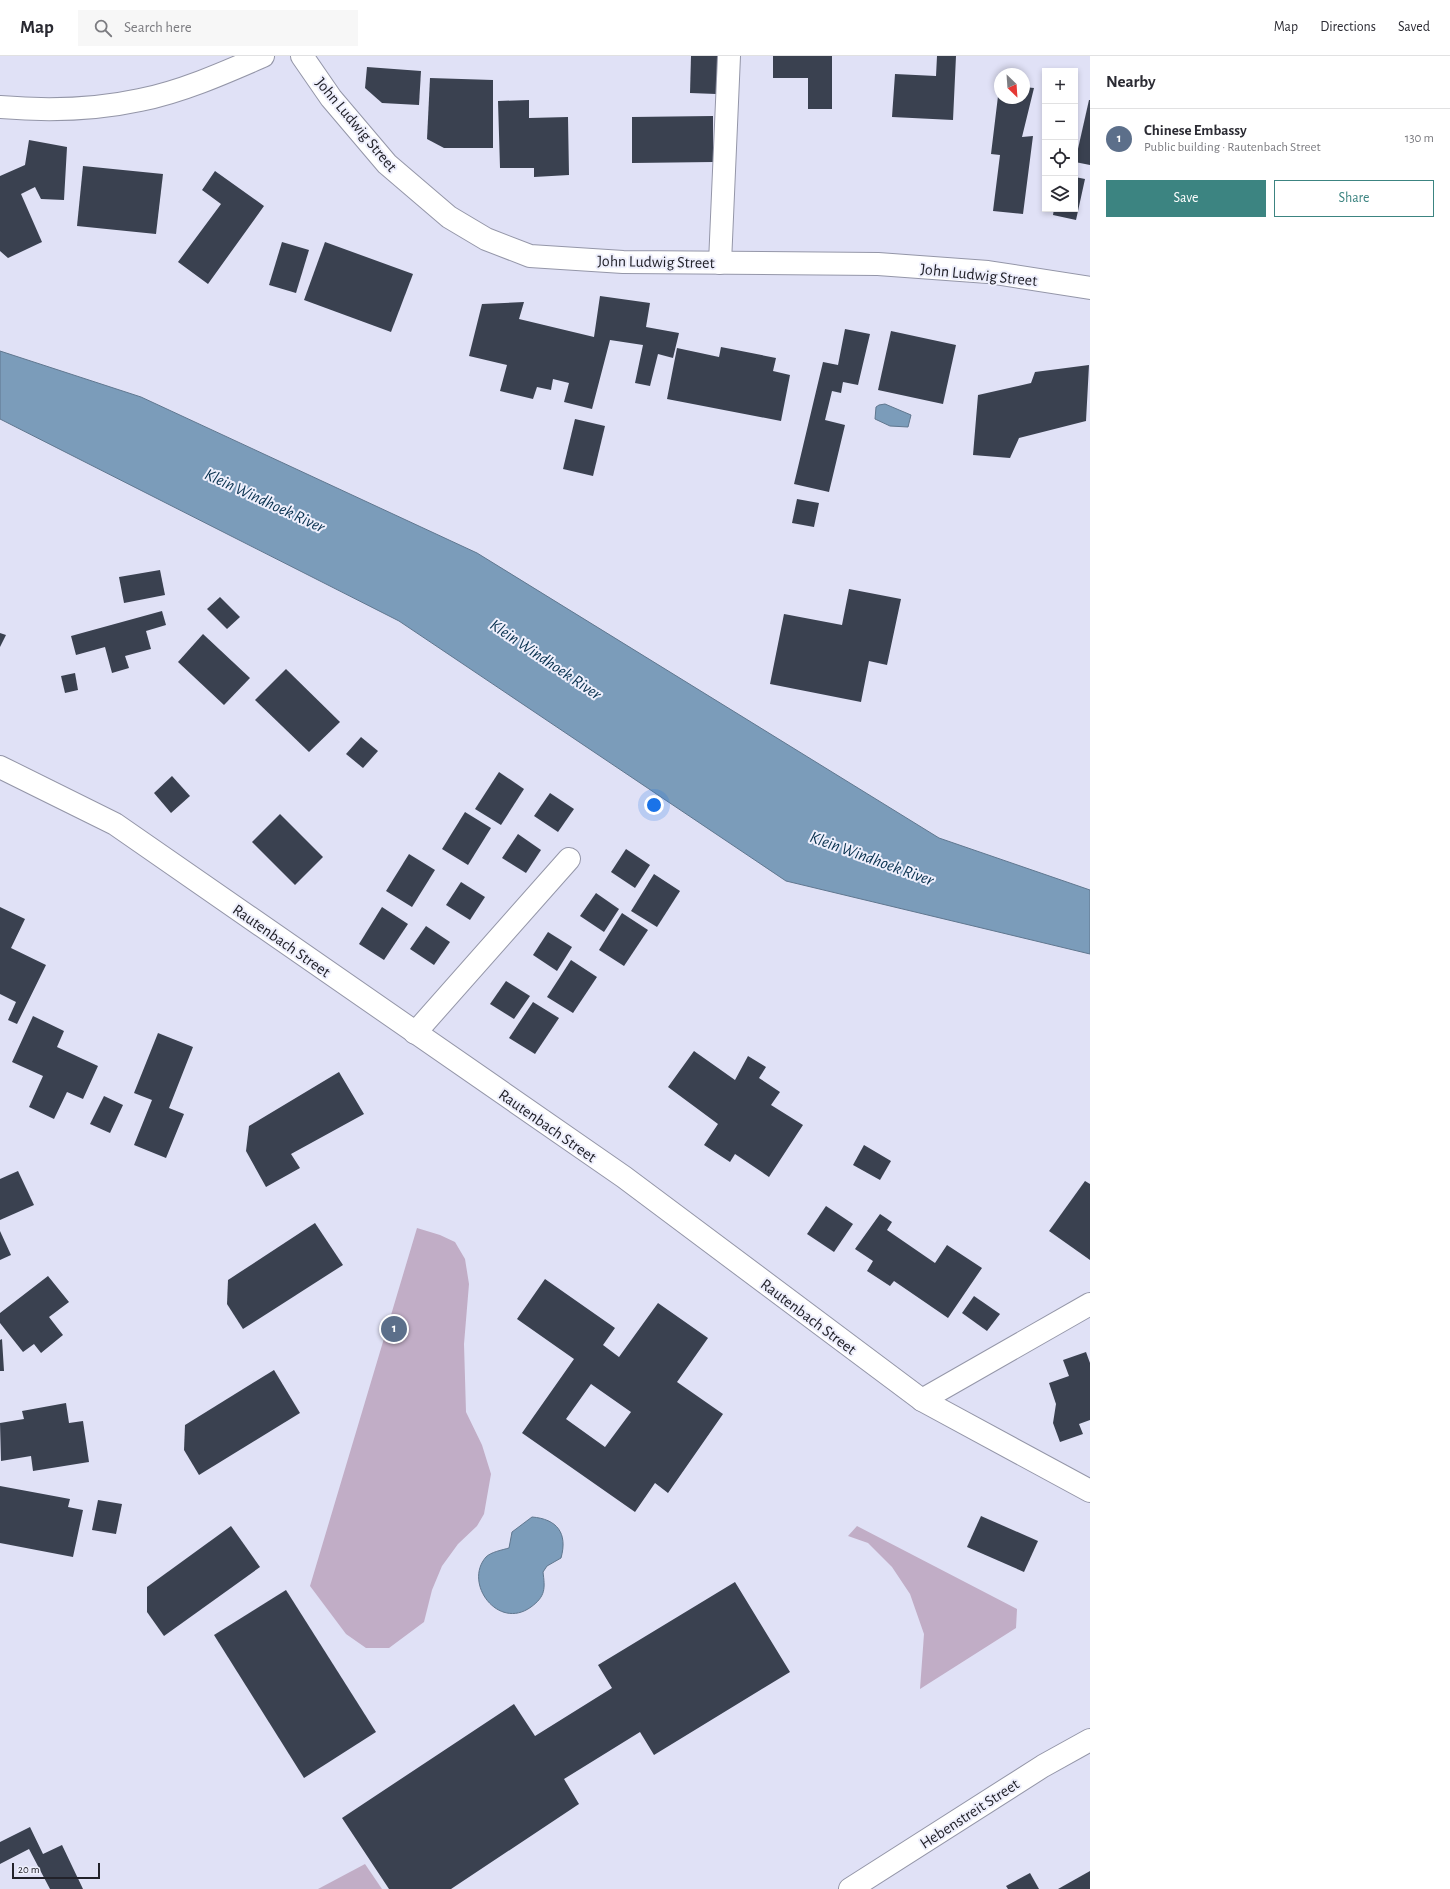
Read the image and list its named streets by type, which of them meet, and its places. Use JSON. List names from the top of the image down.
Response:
{
  "streets": {
    "street": ["John Ludwig Street", "Rautenbach Street", "Hebenstreit Street"]
  },
  "water": ["Klein Windhoek River"],
  "scale_bar": "20 m",
  "north": "bottom right",
  "page": {
    "header": "Map",
    "search": "Search here",
    "nav": ["Map", "Directions", "Saved"],
    "heading": "Nearby",
    "map_buttons": ["+", "−"],
    "list": [
      {
        "mark": "1",
        "name": "Chinese Embassy",
        "note": "Public building · Rautenbach Street",
        "value": "130 m"
      }
    ],
    "buttons": ["Save", "Share"],
    "pins": "1",
    "scale": "20 m"
  }
}
